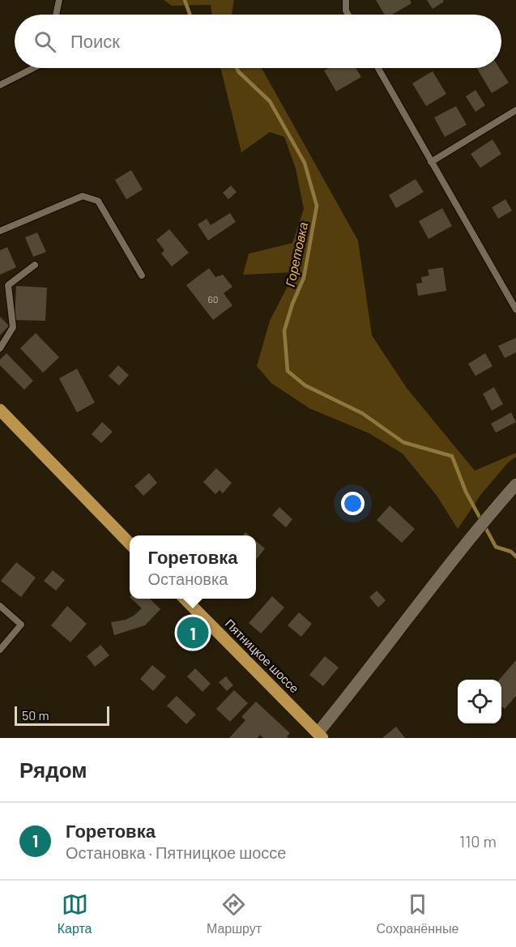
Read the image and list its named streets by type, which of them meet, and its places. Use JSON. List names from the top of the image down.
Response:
{
  "streets": {
    "main road": ["Пятницкое шоссе"]
  },
  "water": ["Горетовка"],
  "house_numbers": ["60"],
  "scale_bar": "50 m",
  "page": {
    "search": "Поиск",
    "popup": ["Горетовка", "Остановка"],
    "pins": "1",
    "scale": "50 m",
    "heading": "Рядом",
    "list": [
      {
        "mark": "1",
        "name": "Горетовка",
        "note": "Остановка · Пятницкое шоссе",
        "value": "110 m"
      }
    ],
    "nav": ["Карта", "Маршрут", "Сохранённые"]
  }
}
